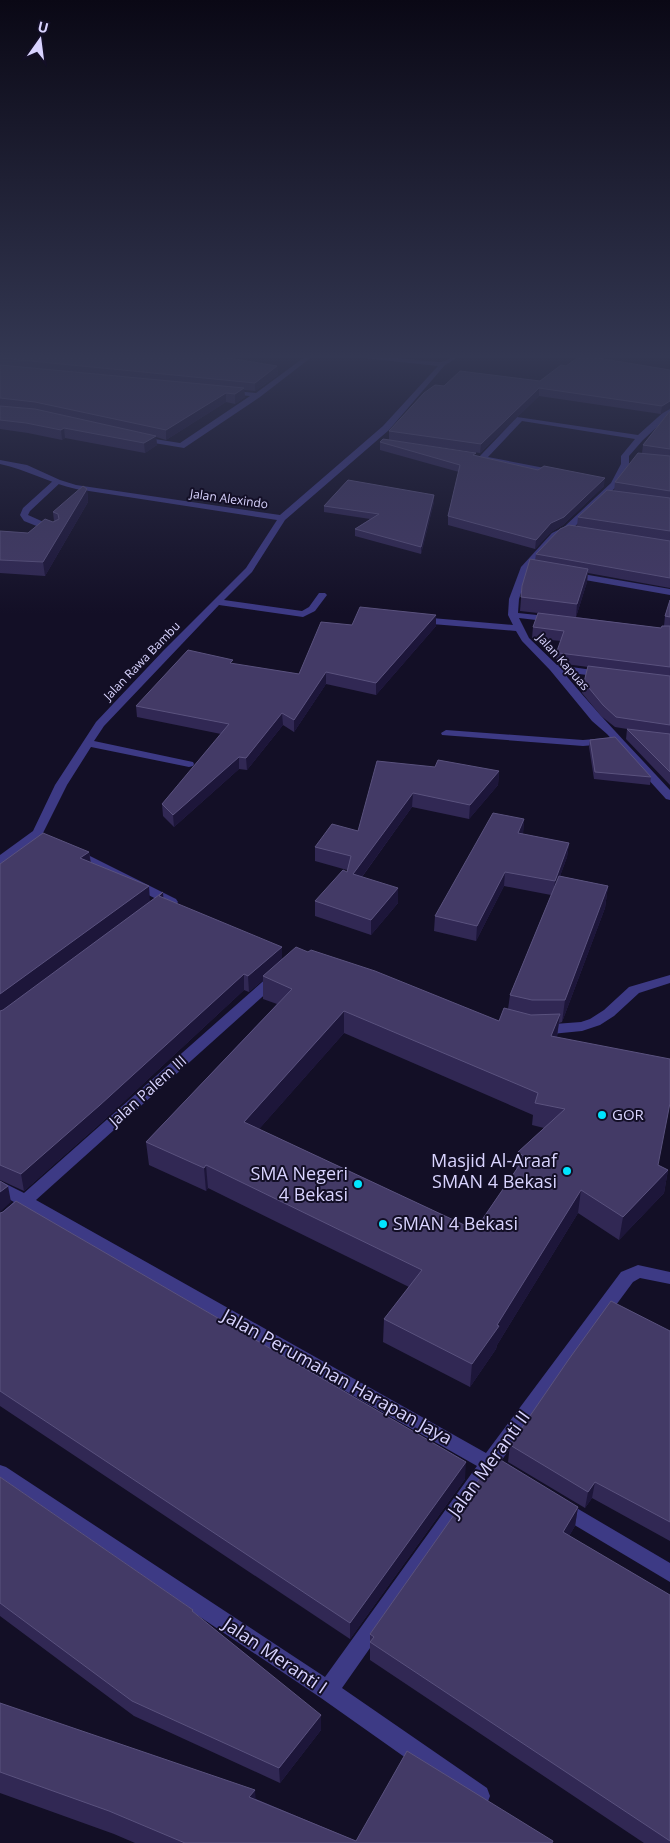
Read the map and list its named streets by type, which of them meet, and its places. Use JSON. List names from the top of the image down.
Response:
{
  "streets": {
    "street": [
      "Jalan Alexindo",
      "Jalan Rawa Bambu",
      "Jalan Kapuas",
      "Jalan Palem III",
      "Jalan Perumahan Harapan Jaya",
      "Jalan Meranti II",
      "Jalan Meranti I"
    ]
  },
  "crossings": [
    ["Jalan Alexindo", "Jalan Rawa Bambu"],
    ["Jalan Palem III", "Jalan Perumahan Harapan Jaya"],
    ["Jalan Perumahan Harapan Jaya", "Jalan Meranti II"],
    ["Jalan Meranti II", "Jalan Meranti I"]
  ],
  "places": [
    "GOR",
    "Masjid Al-Araaf SMAN 4 Bekasi",
    "SMA Negeri 4 Bekasi",
    "SMAN 4 Bekasi"
  ],
  "north": "top"
}
